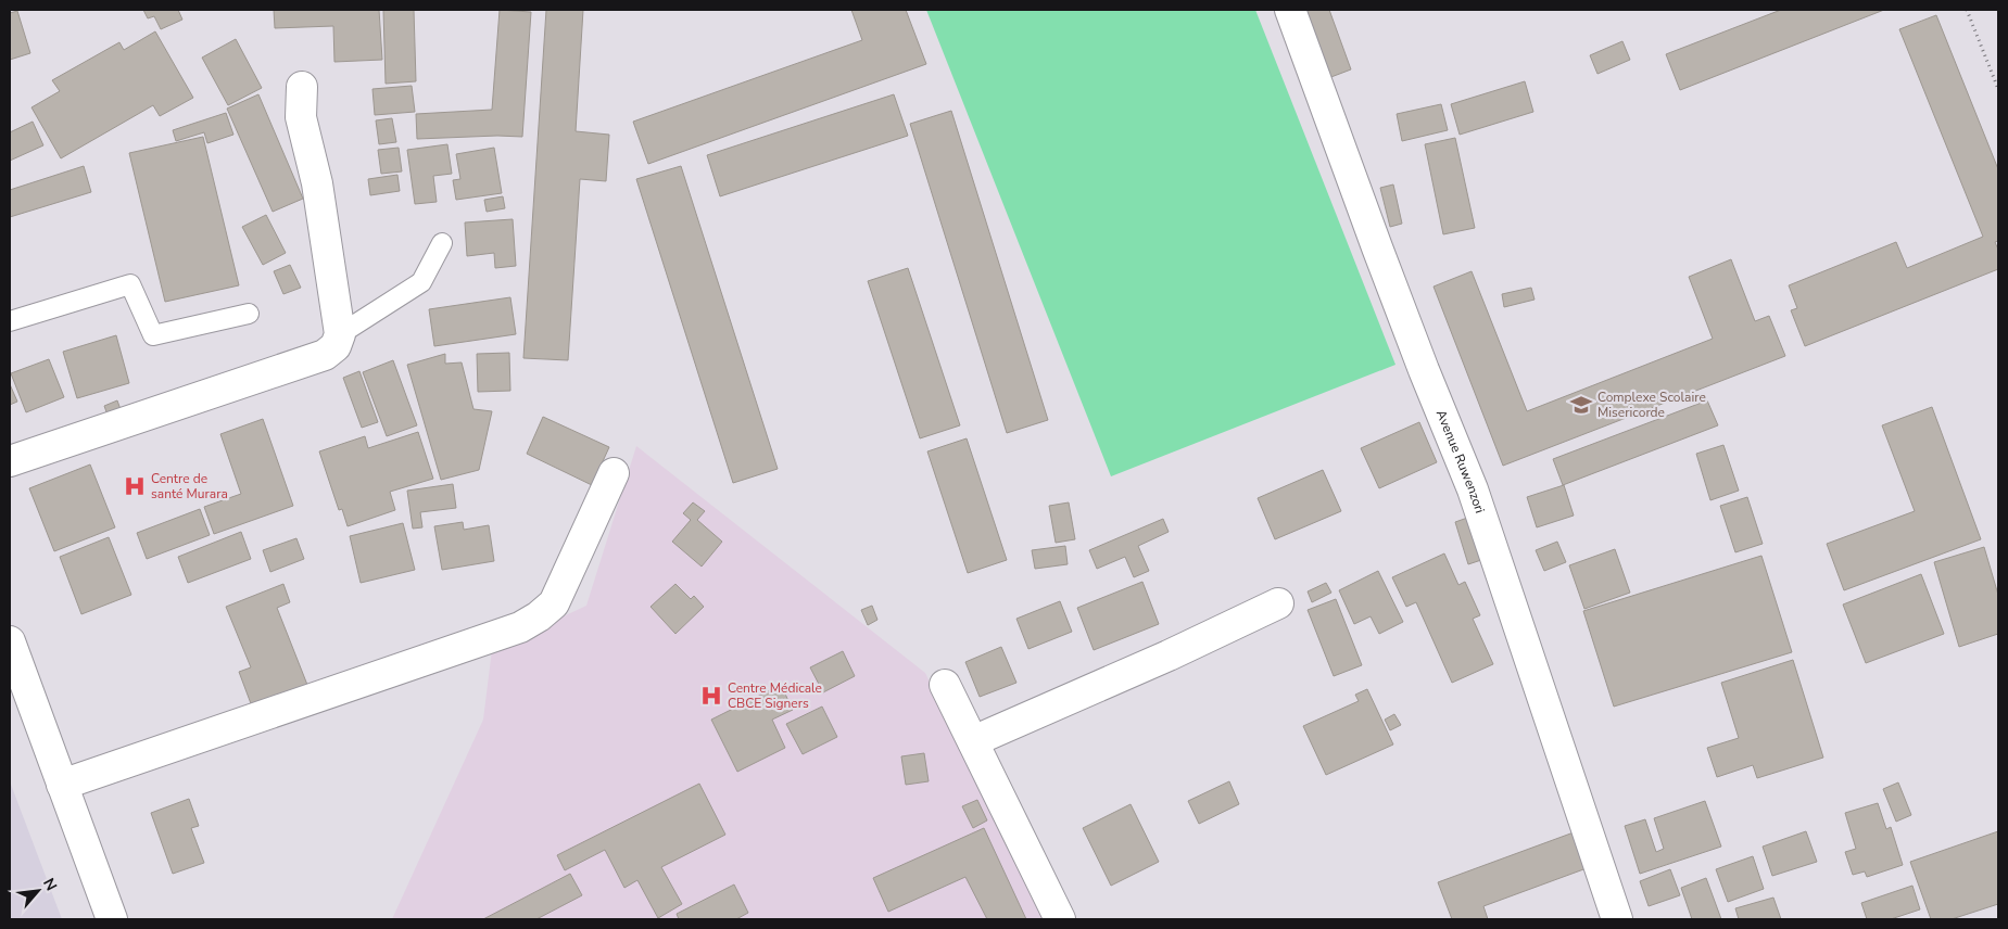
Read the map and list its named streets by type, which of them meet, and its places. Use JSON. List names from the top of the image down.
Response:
{
  "streets": {
    "main road": ["Avenue Ruwenzori"]
  },
  "places": {
    "school or university": ["Complexe Scolaire Misericorde"],
    "hospital": ["Centre de santé Murara", "Centre Médicale CBCE Signers"]
  },
  "north": "top right"
}
